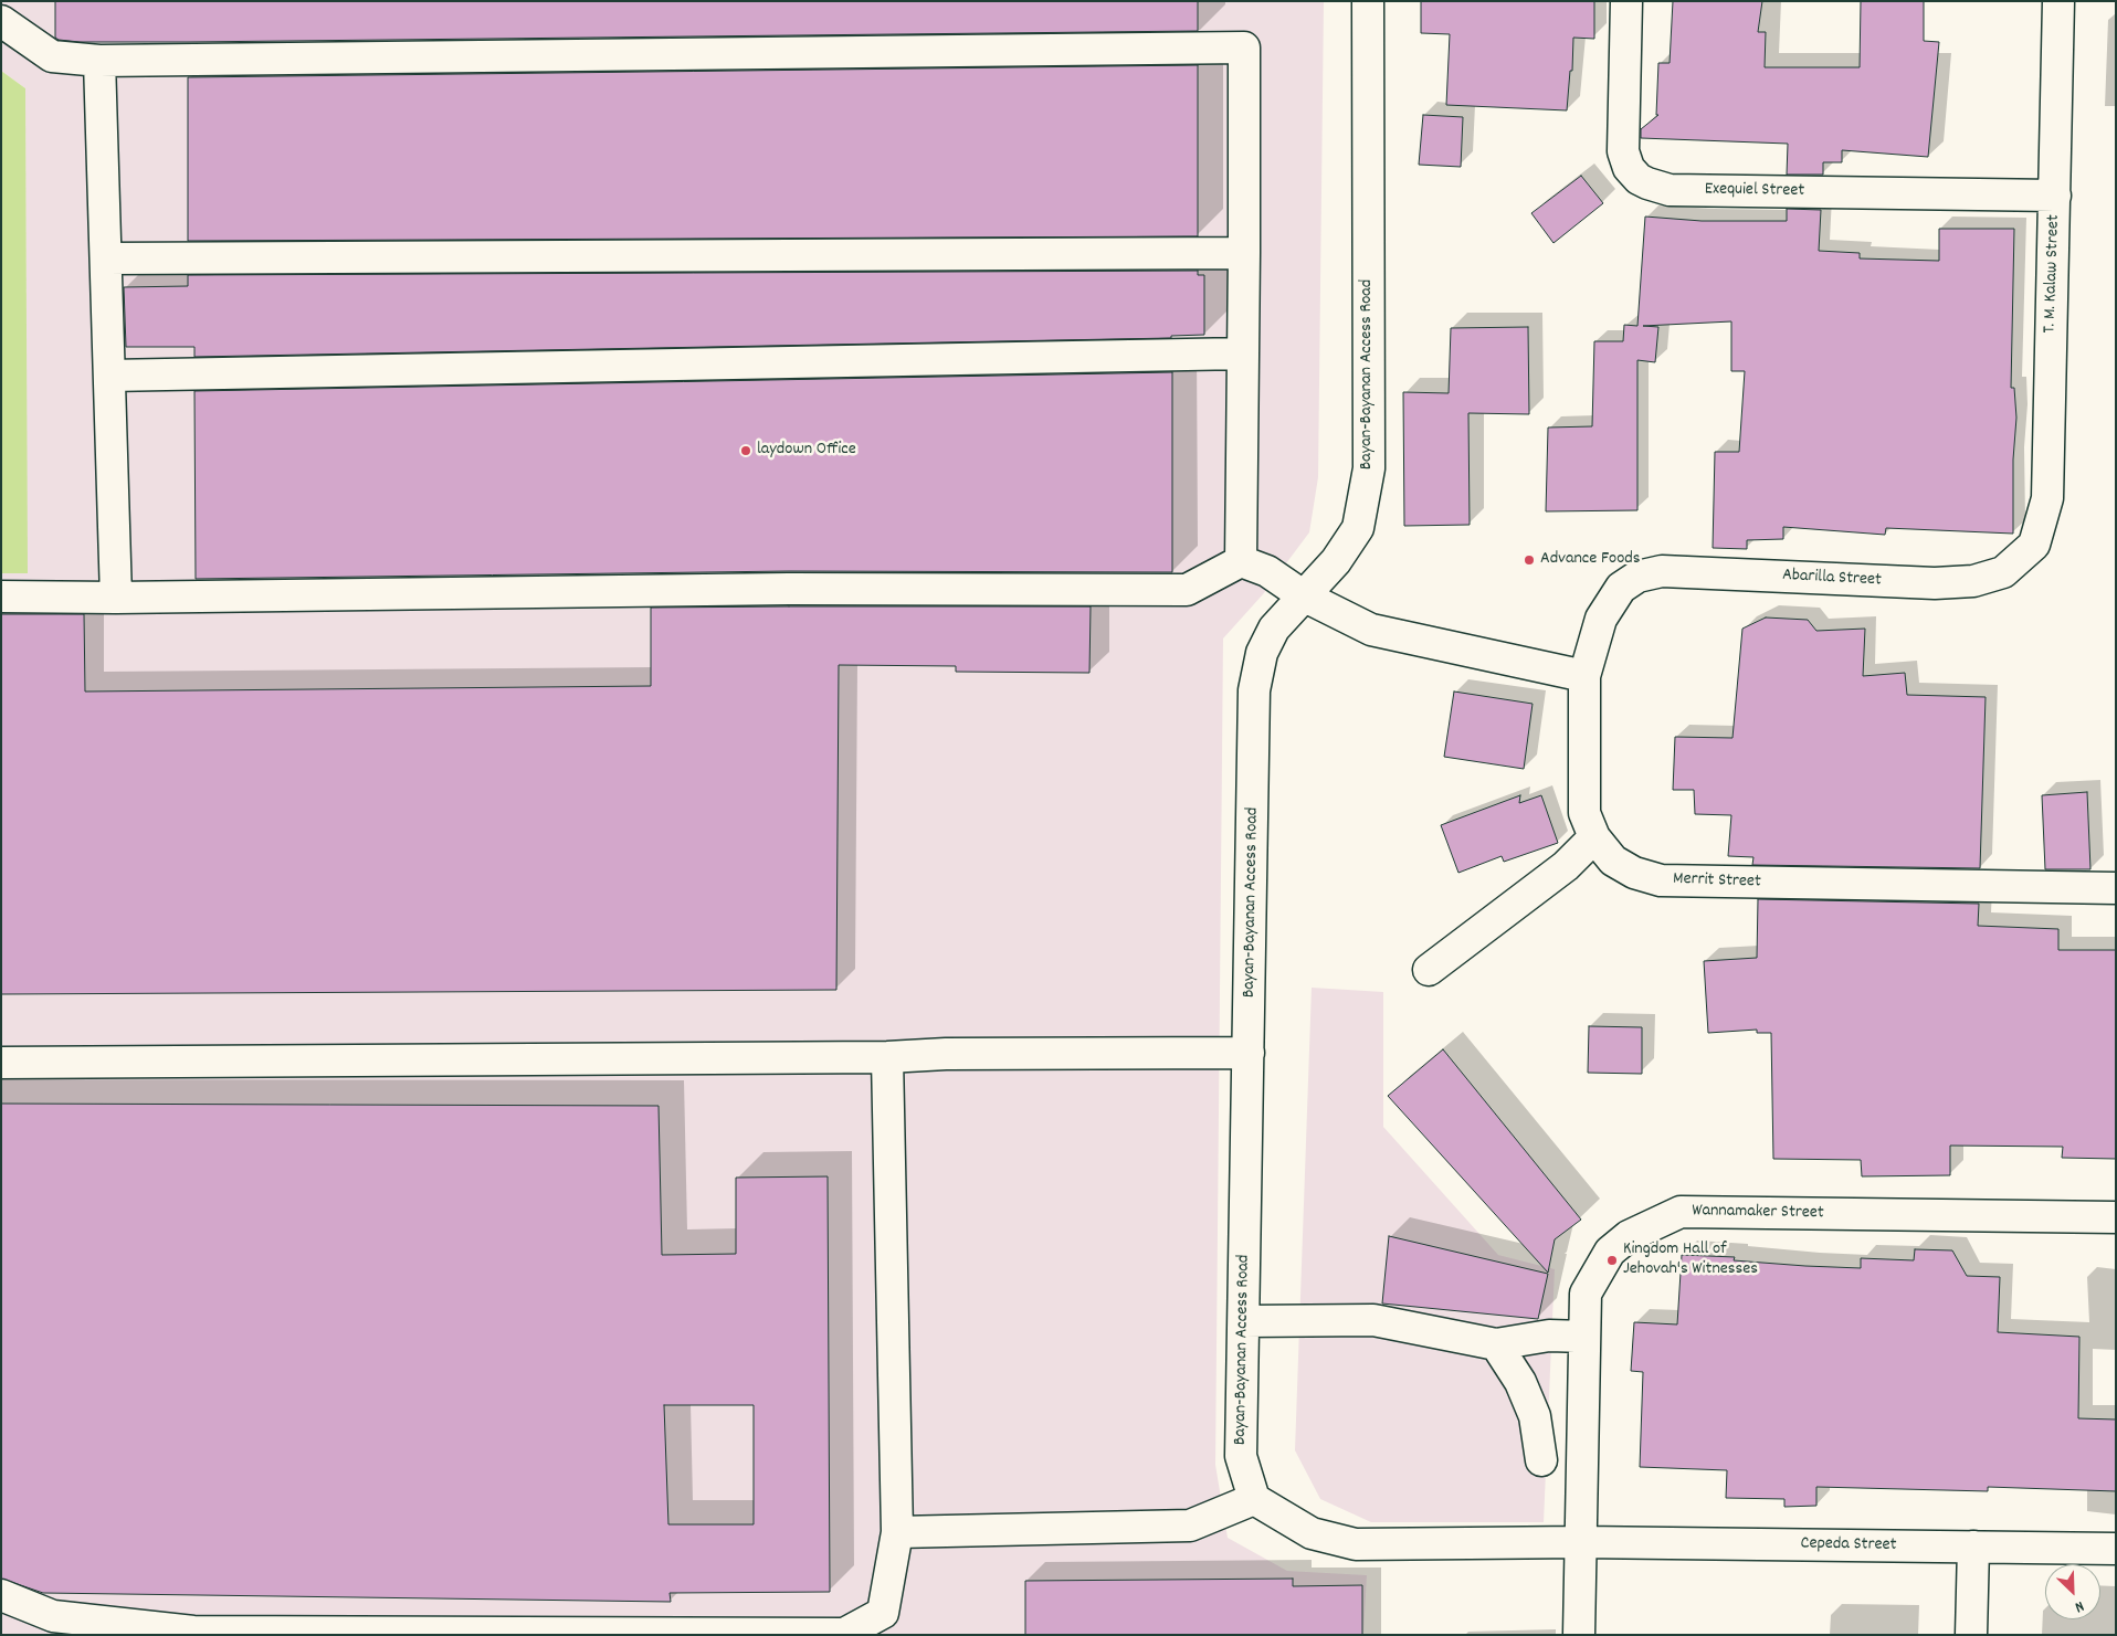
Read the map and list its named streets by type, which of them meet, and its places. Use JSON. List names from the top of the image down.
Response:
{
  "streets": {
    "street": [
      "Exequiel Street",
      "T. M. Kalaw Street",
      "Bayan-Bayanan Access Road",
      "Abarilla Street",
      "Merrit Street",
      "Wannamaker Street",
      "Cepeda Street"
    ]
  },
  "crossings": [
    ["Exequiel Street", "T. M. Kalaw Street"],
    ["T. M. Kalaw Street", "Abarilla Street"],
    ["Abarilla Street", "Merrit Street"],
    ["Wannamaker Street", "Cepeda Street"]
  ],
  "places": ["laydown Office", "Advance Foods", "Kingdom Hall of Jehovah's Witnesses"],
  "north": "bottom right"
}
